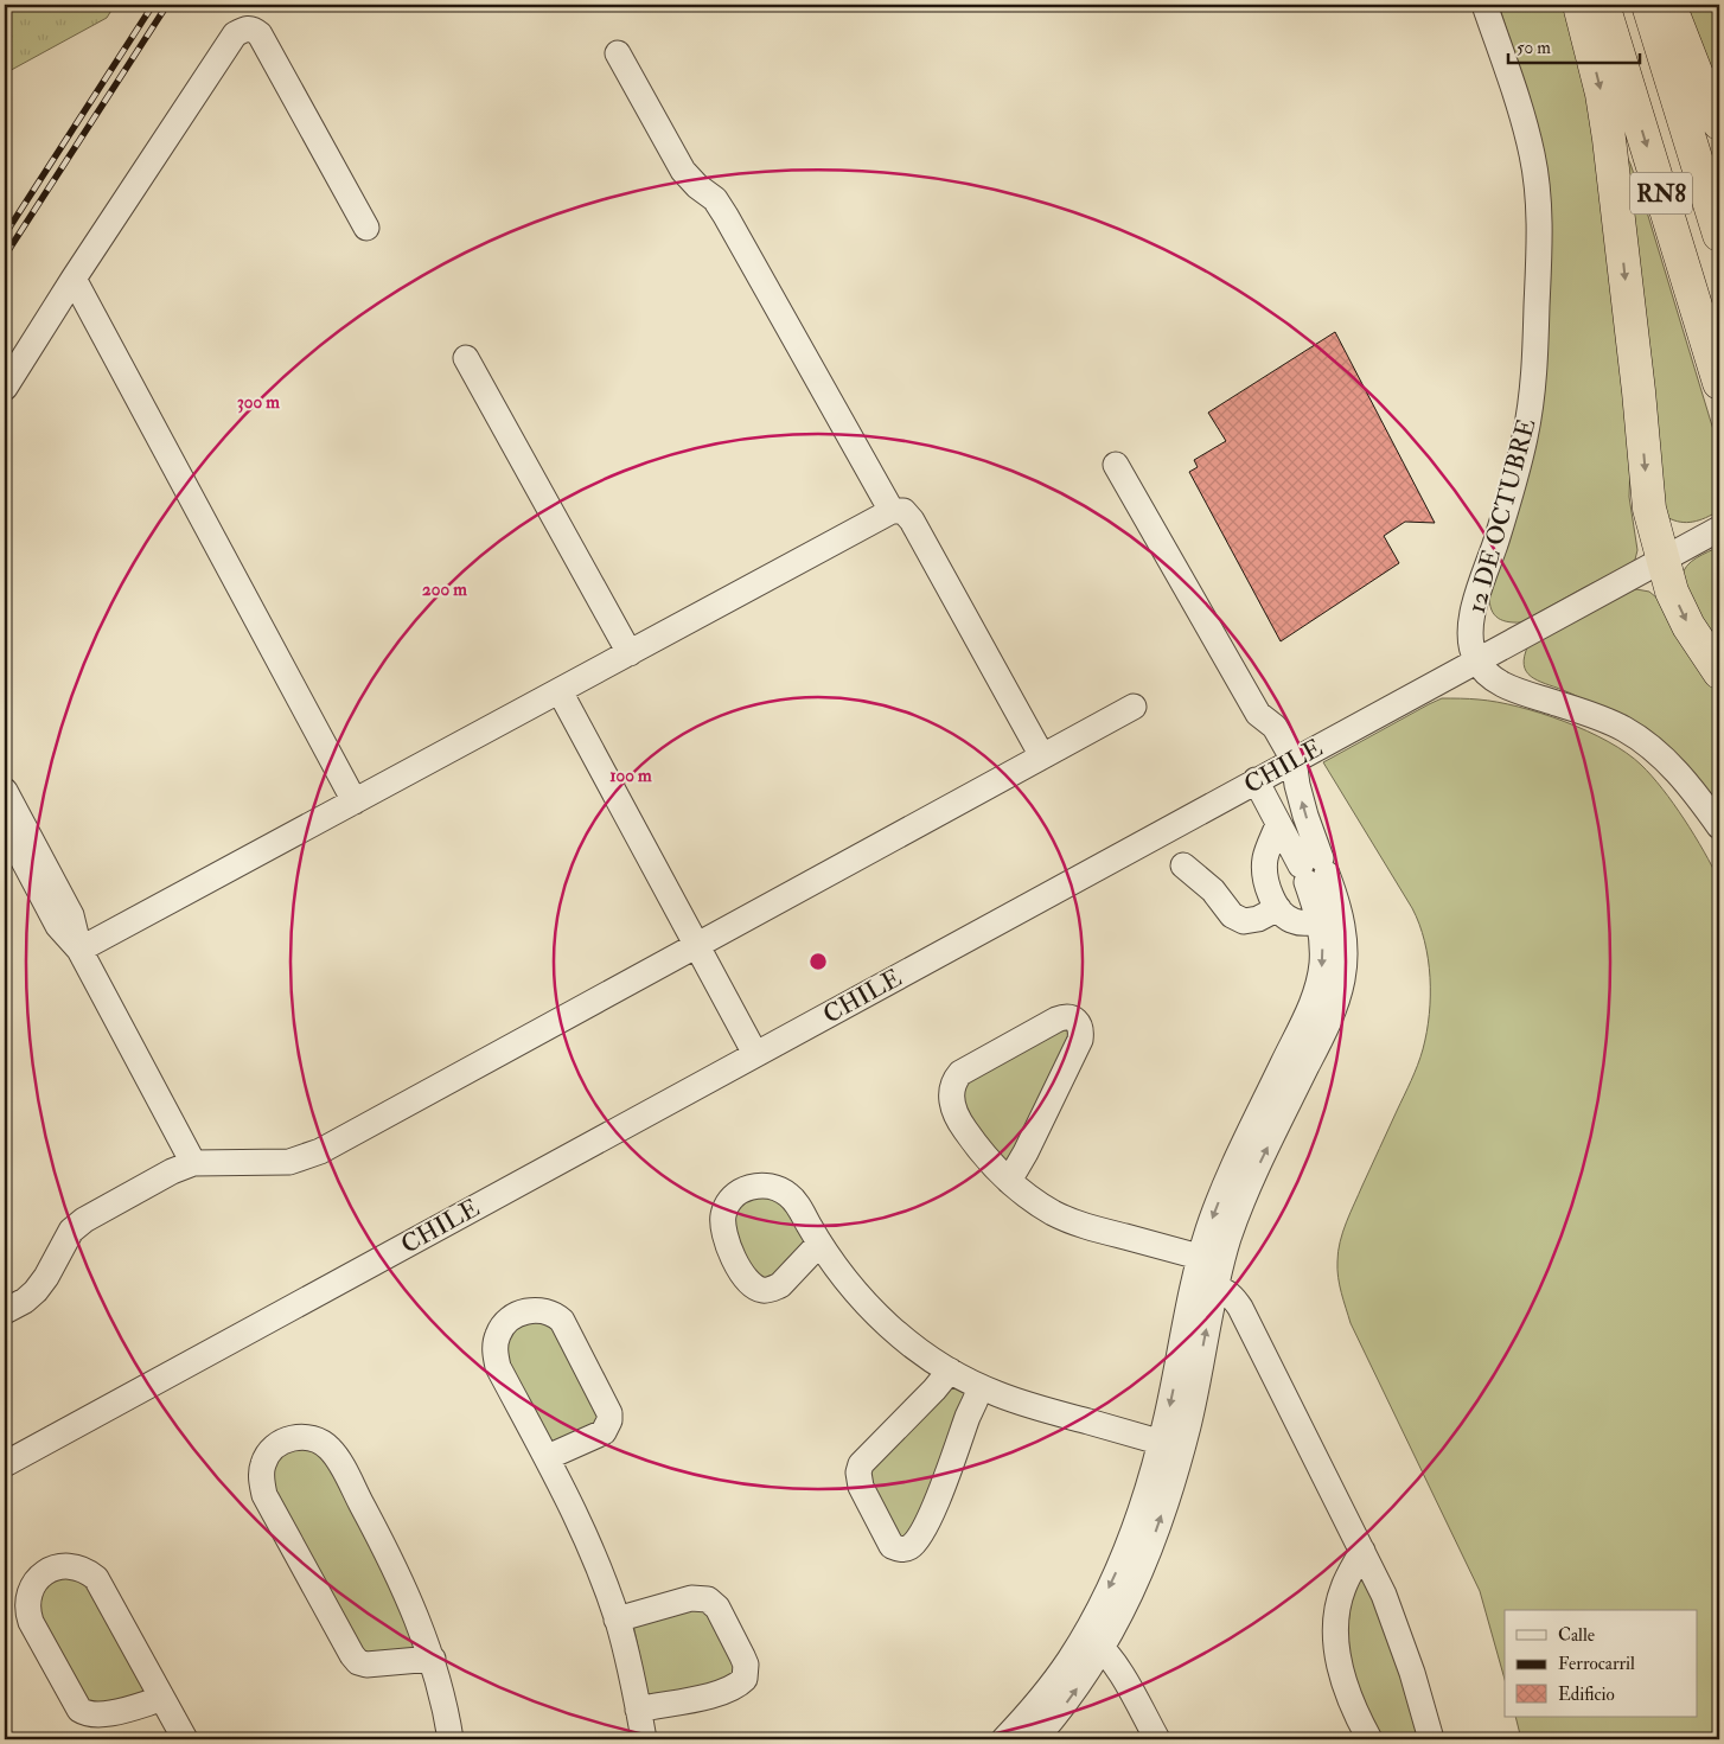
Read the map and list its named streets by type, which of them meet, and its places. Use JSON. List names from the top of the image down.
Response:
{
  "streets": {
    "highway": ["RN8"],
    "street": ["12 DE OCTUBRE", "CHILE"]
  },
  "crossings": [
    ["12 DE OCTUBRE", "CHILE"]
  ],
  "legend": ["Calle", "Ferrocarril", "Edificio"],
  "scale_bar": "50 m",
  "rings": ["300 m", "200 m", "100 m"]
}
